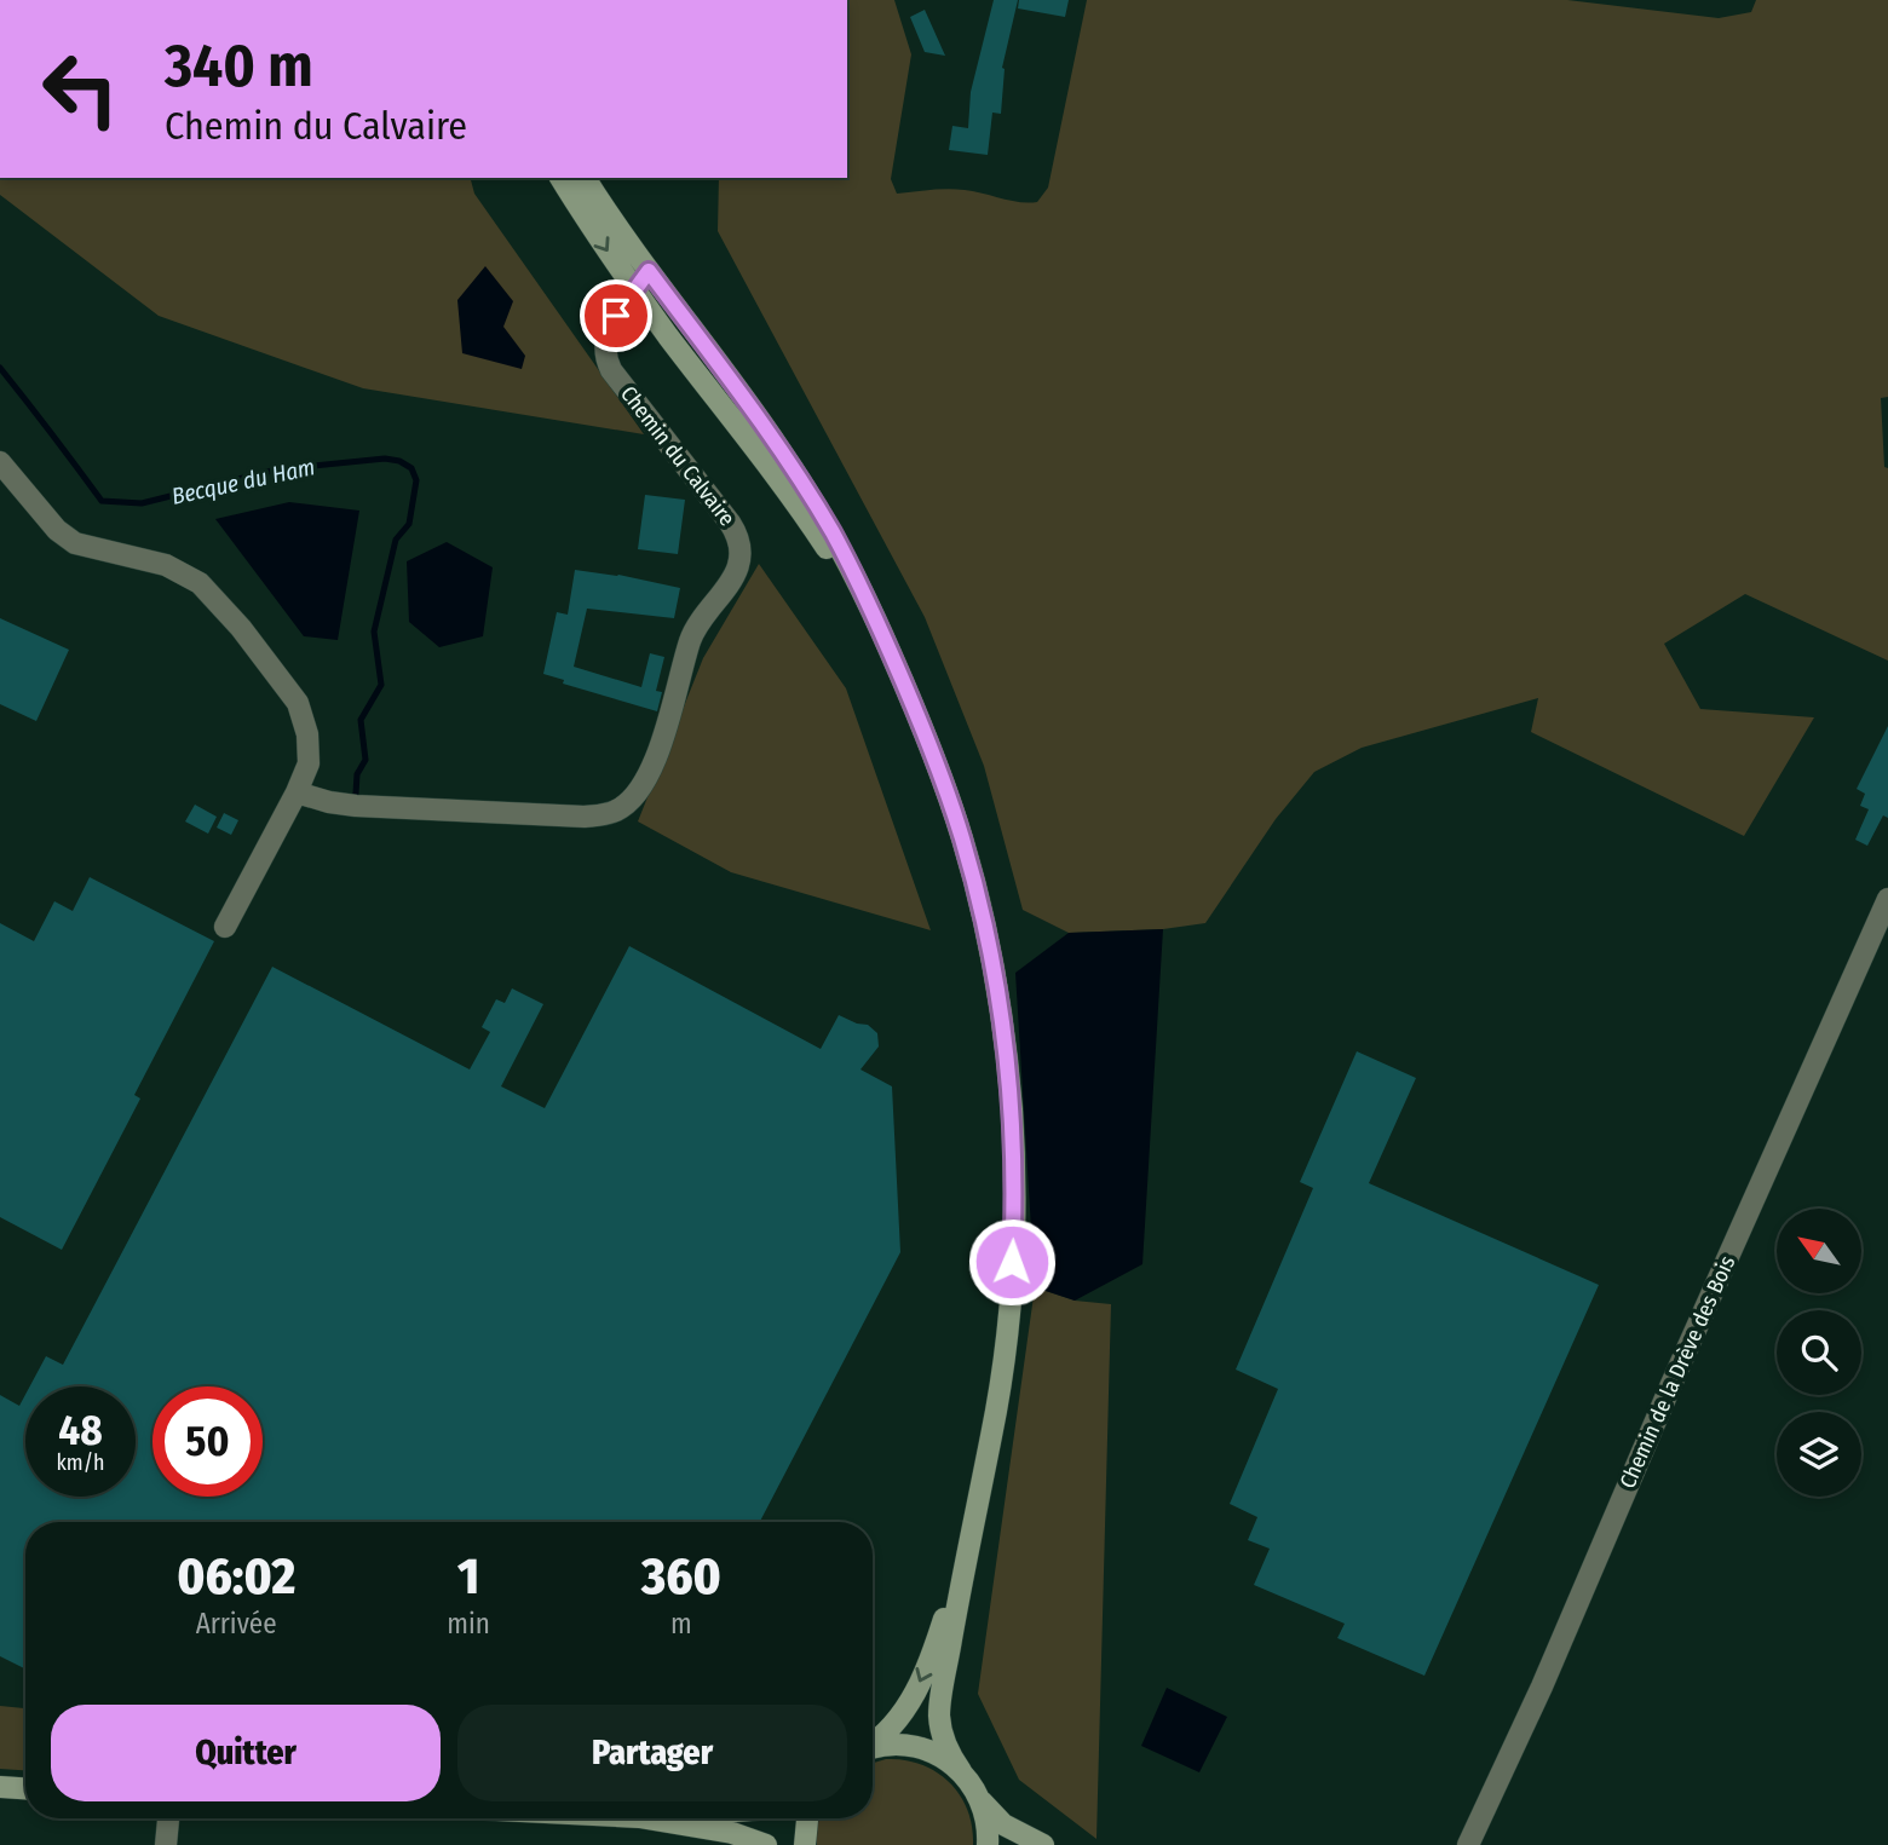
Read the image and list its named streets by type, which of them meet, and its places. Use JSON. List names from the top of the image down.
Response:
{
  "streets": {
    "street": ["Chemin du Calvaire", "Chemin de la Drève des Bois"]
  },
  "water": ["Becque du Ham"],
  "north": "top left",
  "page": {
    "turn": ["340 m", "Chemin du Calvaire"],
    "speed": "48 km/h",
    "limit": "50",
    "eta": [
      "06:02",
      "Arrivée",
      "1",
      "min",
      "360",
      "m"
    ],
    "buttons": ["Quitter", "Partager"]
  }
}
